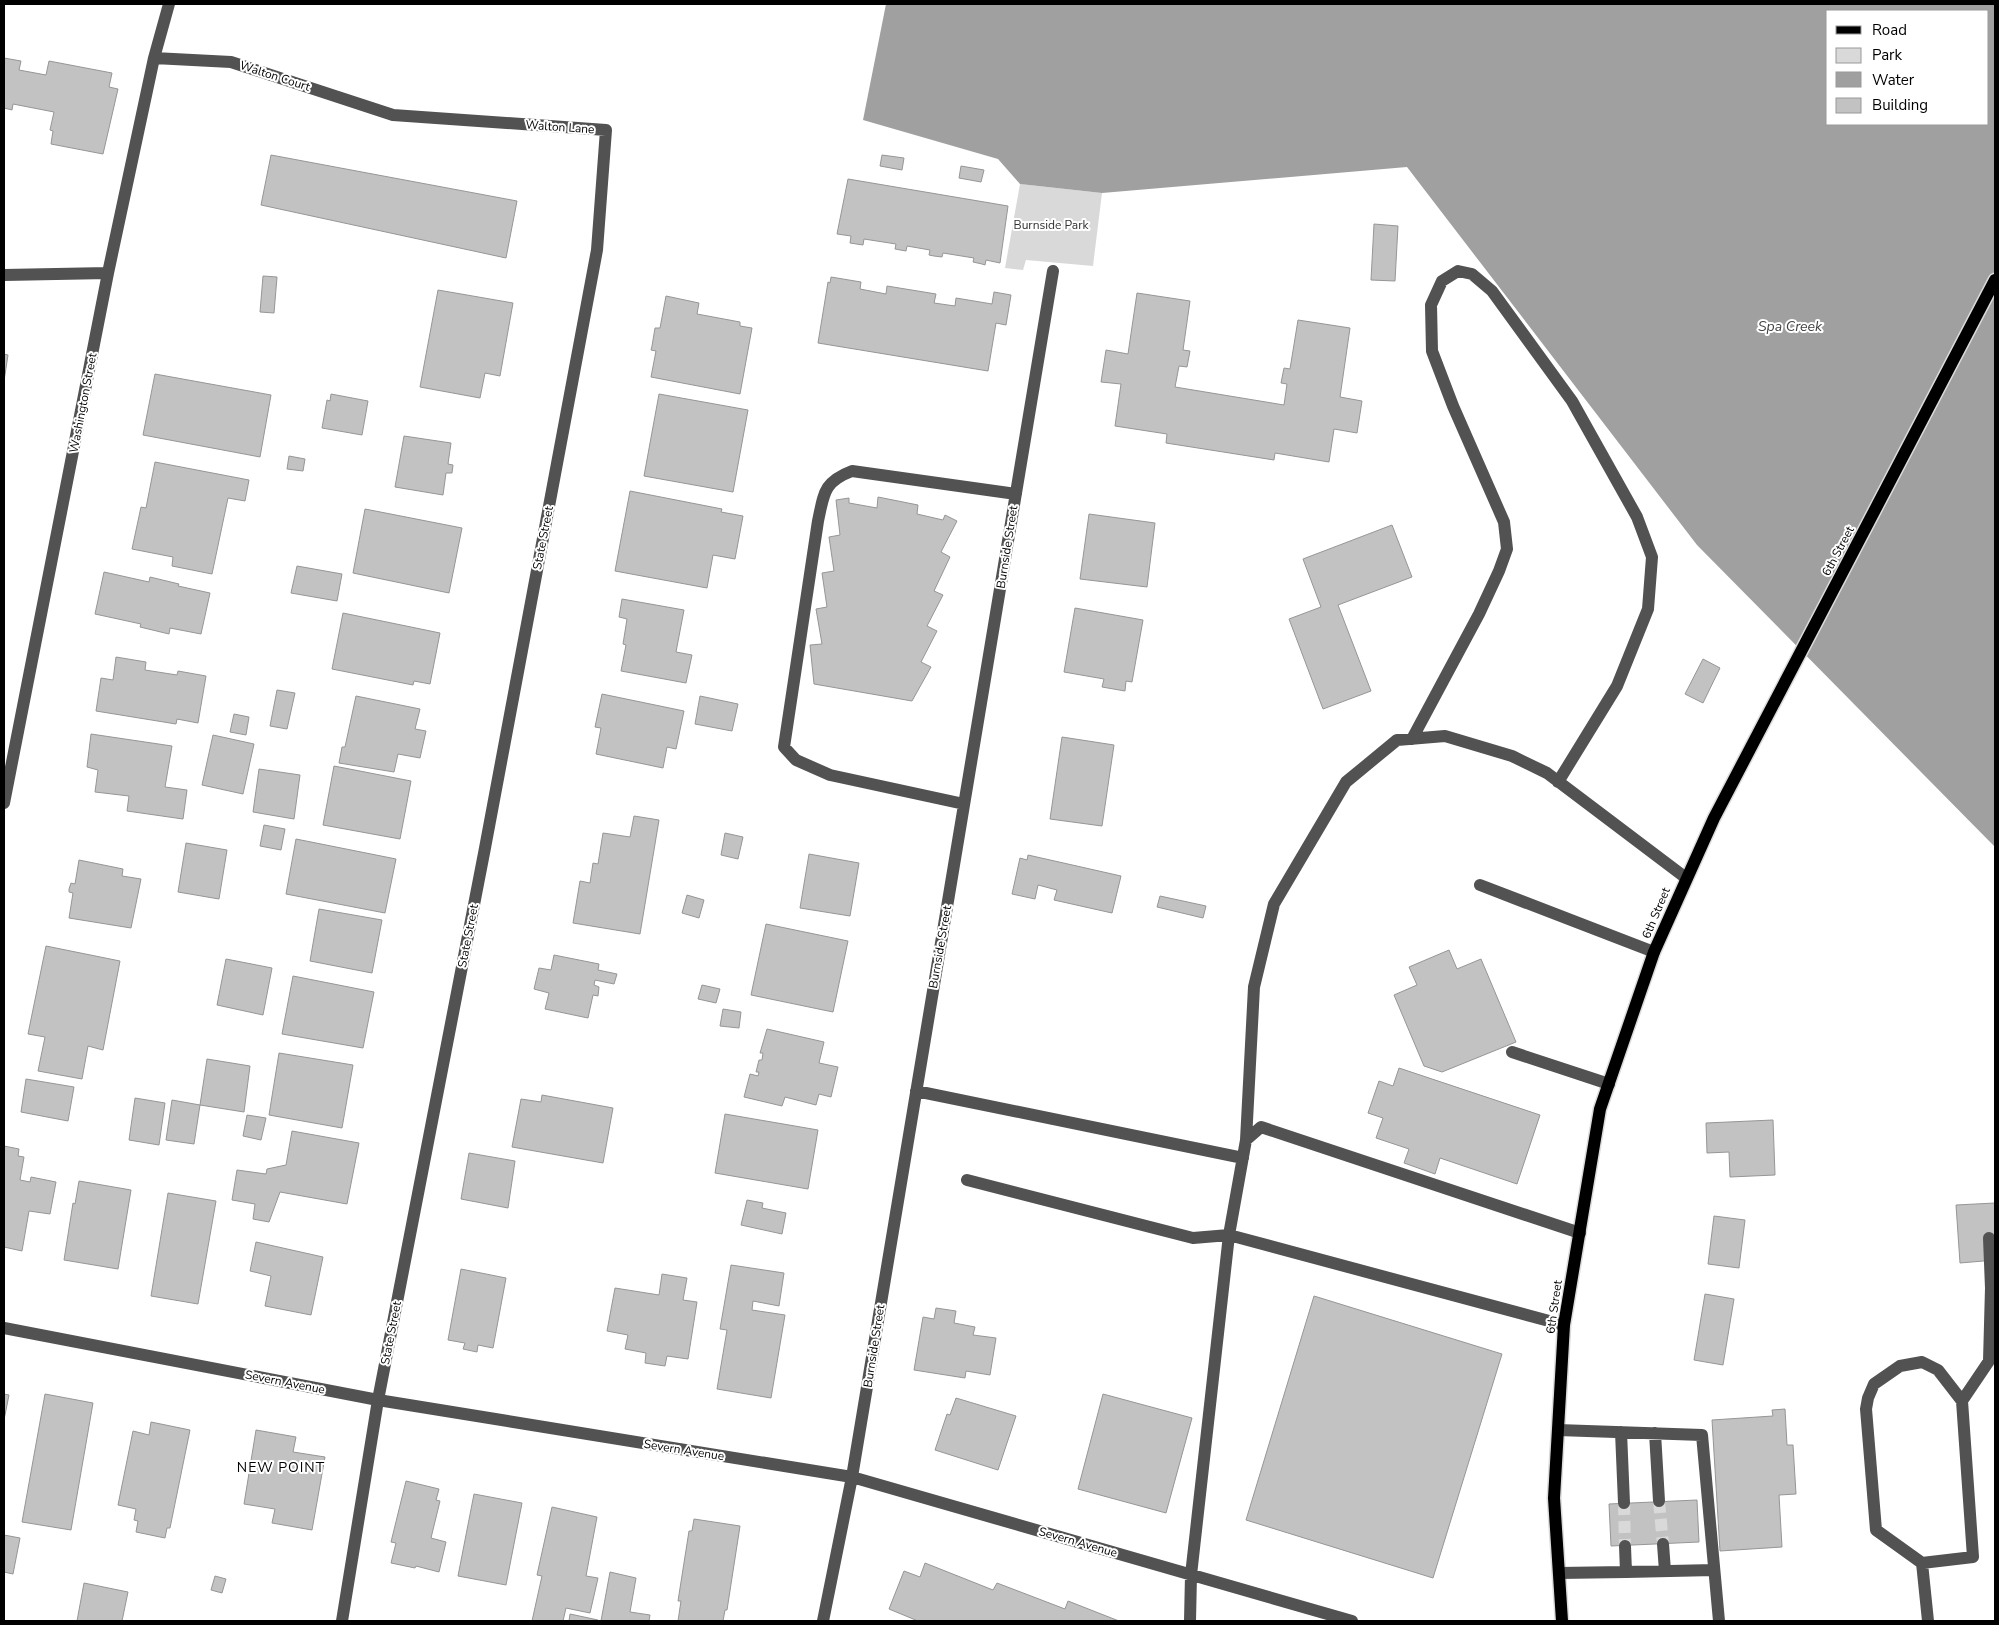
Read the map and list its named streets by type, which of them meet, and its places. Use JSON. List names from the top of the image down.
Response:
{
  "streets": {
    "main road": ["6th Street"],
    "street": [
      "Walton Court",
      "Walton Lane",
      "Washington Street",
      "State Street",
      "Burnside Street",
      "Severn Avenue"
    ]
  },
  "crossings": [
    ["Walton Court", "Walton Lane"],
    ["Walton Court", "Washington Street"],
    ["Walton Lane", "State Street"],
    ["State Street", "Severn Avenue"],
    ["Burnside Street", "Severn Avenue"]
  ],
  "districts": ["NEW POINT"],
  "water": ["Spa Creek"],
  "parks": ["Burnside Park"],
  "legend": [
    "Road",
    "Park",
    "Water",
    "Building"
  ]
}
